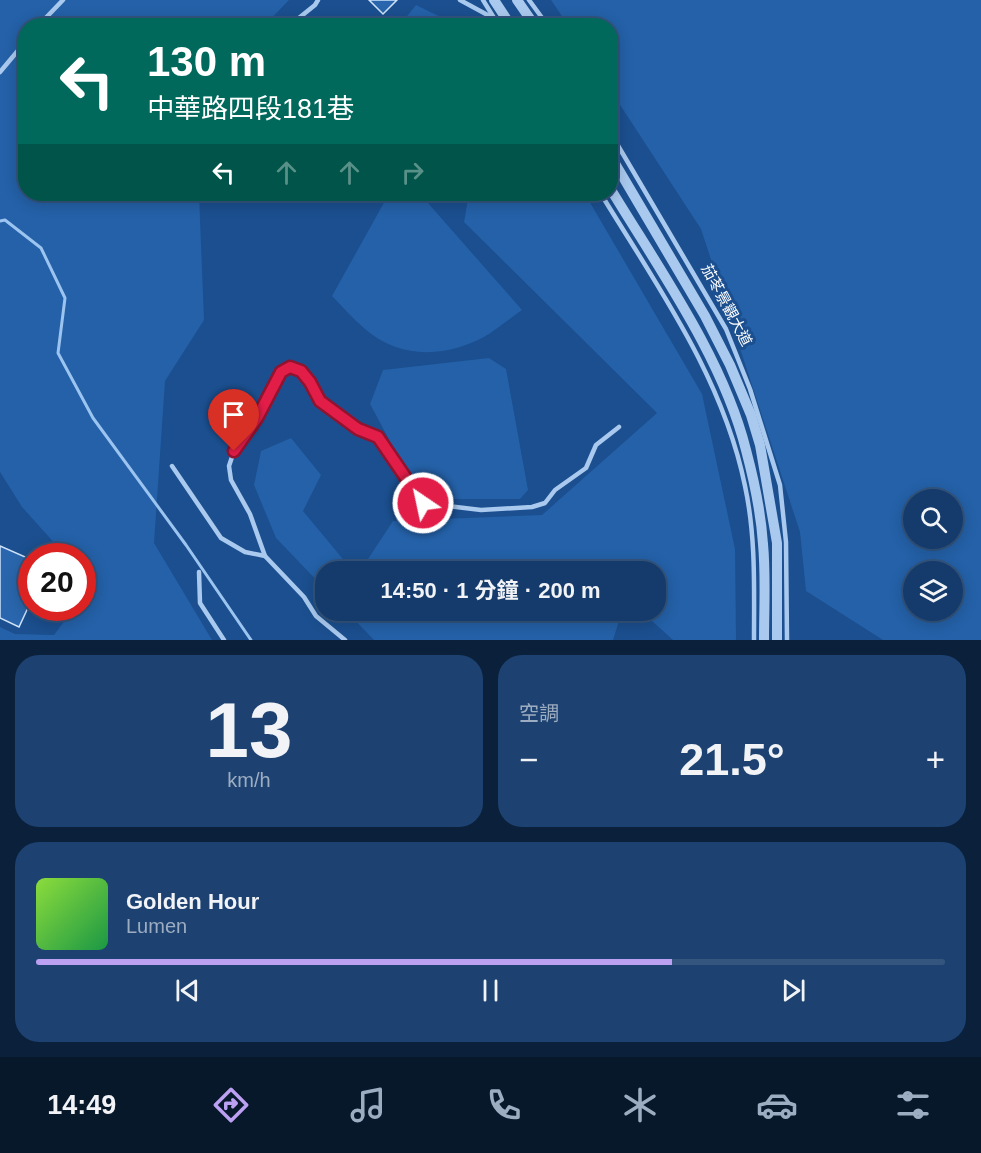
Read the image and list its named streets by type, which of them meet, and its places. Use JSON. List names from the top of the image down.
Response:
{
  "streets": {
    "street": ["茄苳景觀大道"]
  },
  "page": {
    "turn": ["130 m", "中華路四段181巷"],
    "limit": "20",
    "trip": "14:50 · 1 分鐘 · 200 m",
    "tile": [
      ["13", "km/h"],
      "空調"
    ],
    "heat": ["−", "21.5°", "+"],
    "song": ["Golden Hour", "Lumen"],
    "tabs": "14:49"
  }
}
